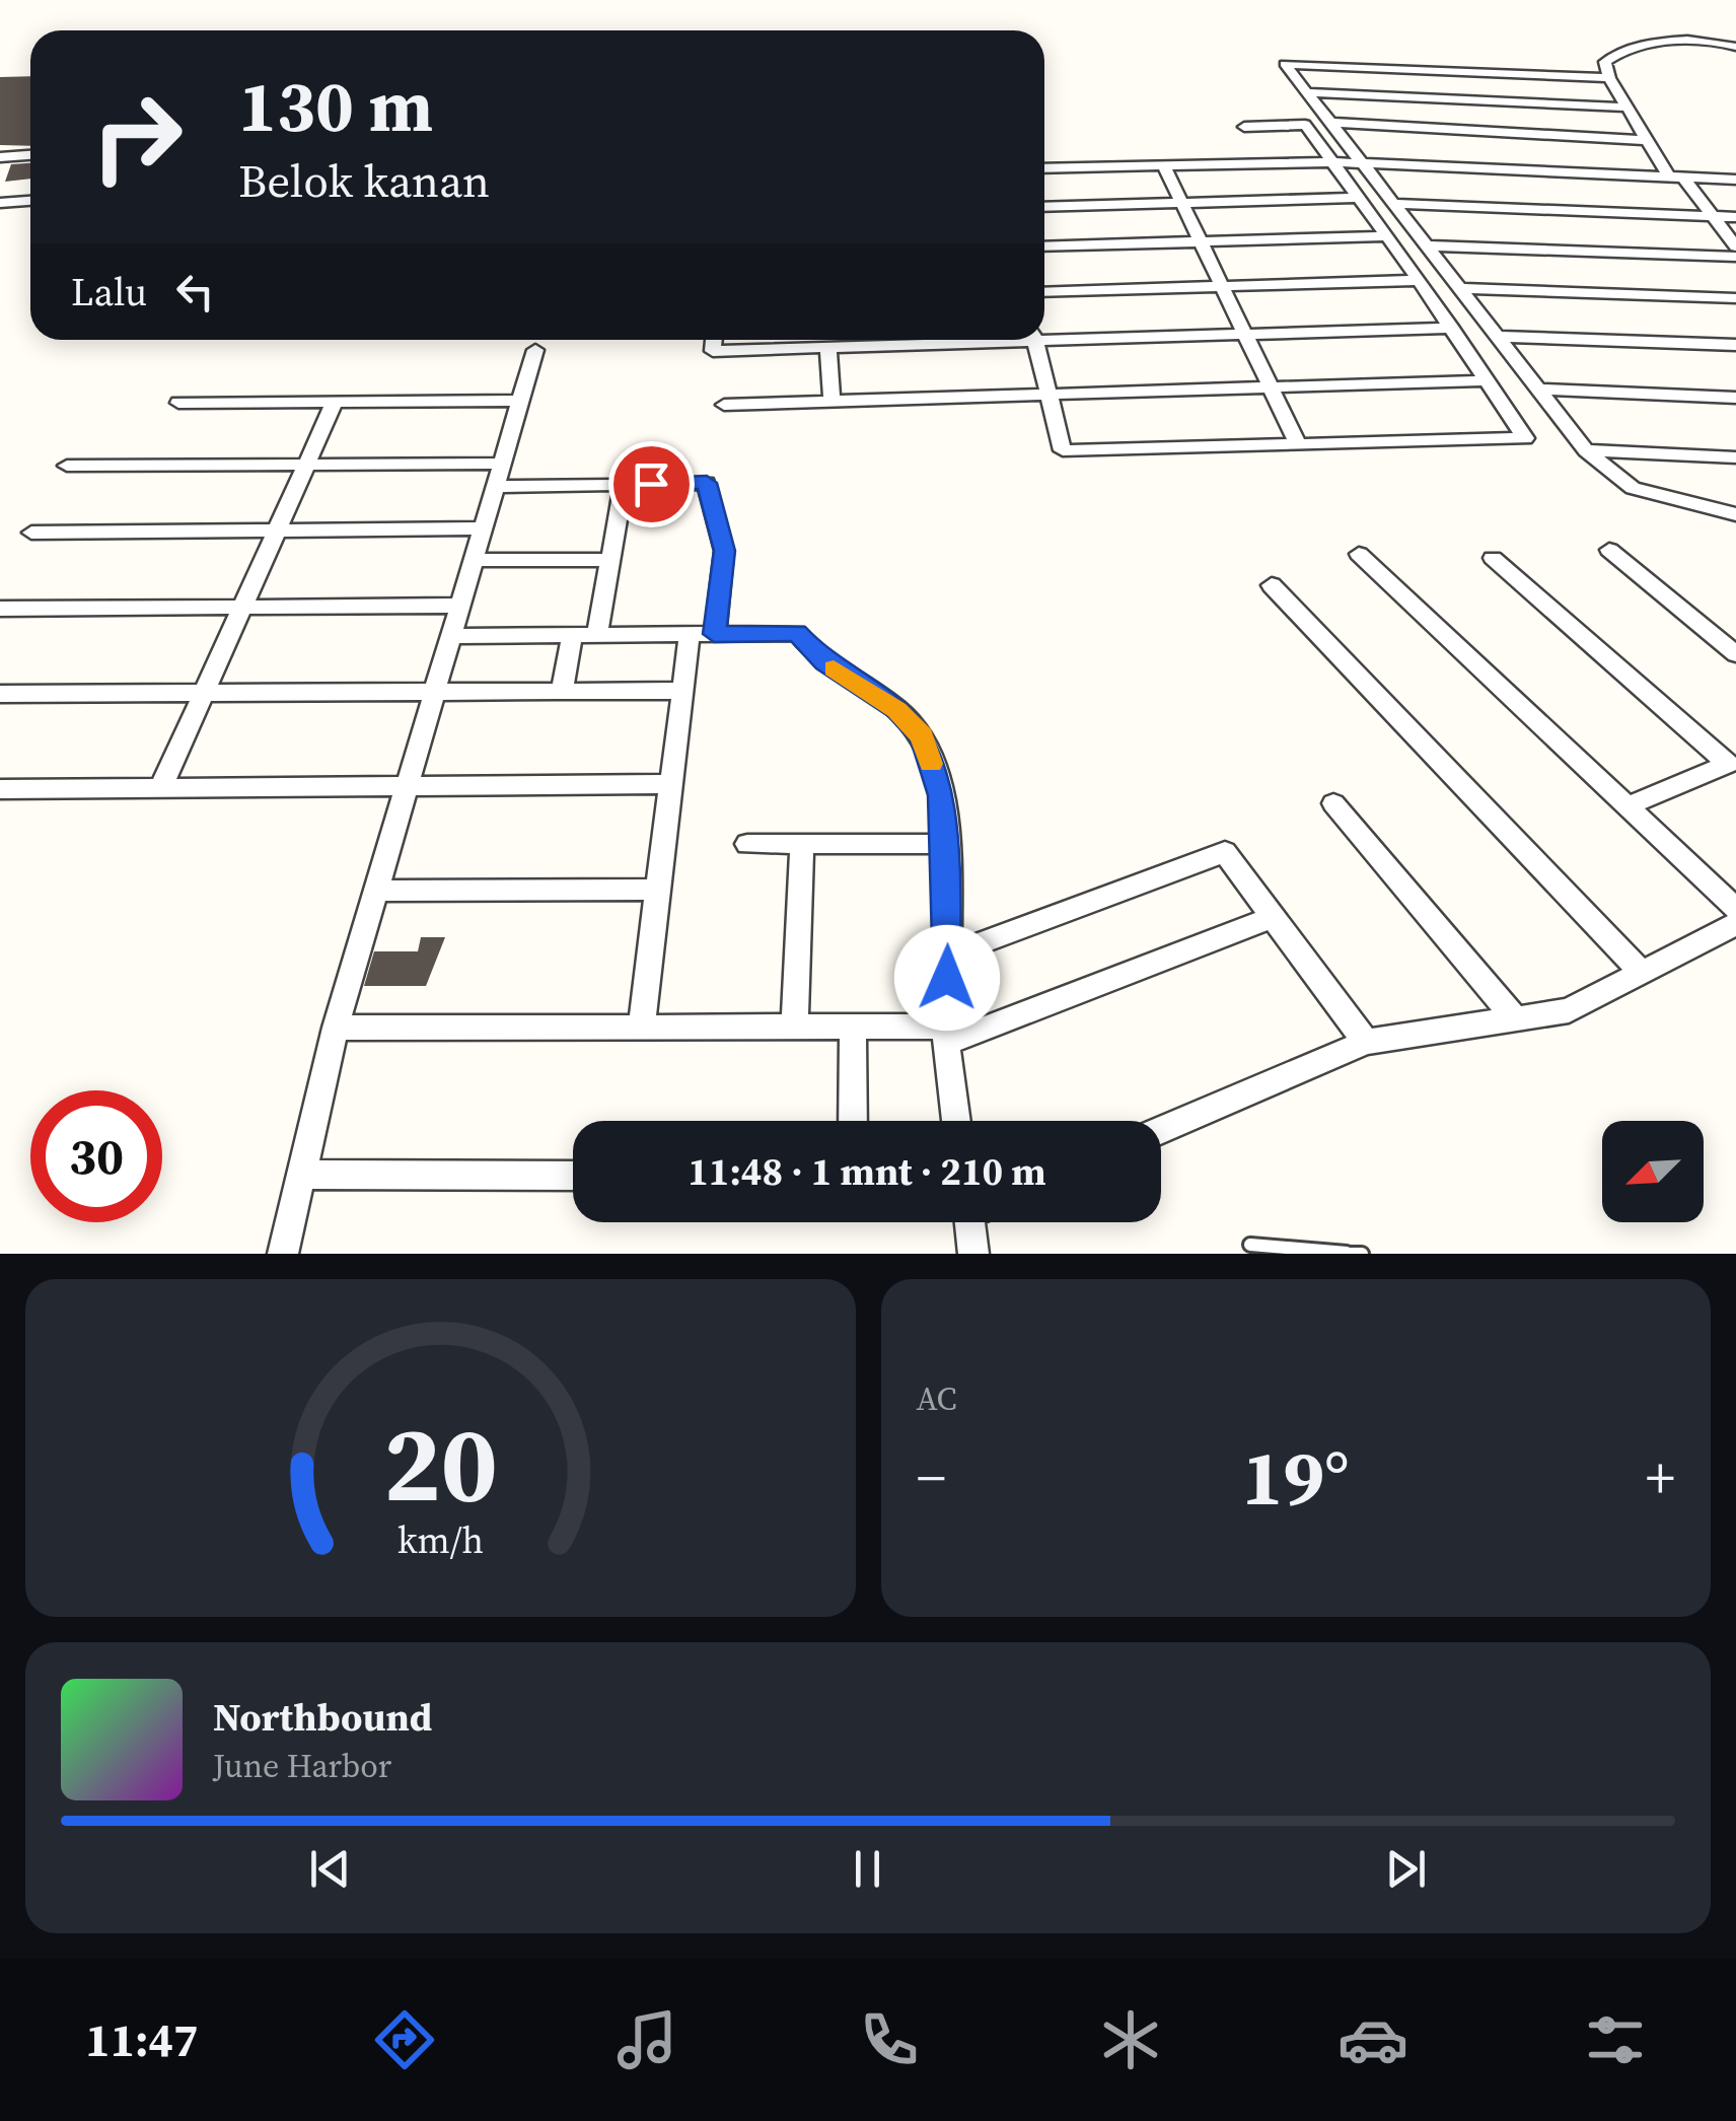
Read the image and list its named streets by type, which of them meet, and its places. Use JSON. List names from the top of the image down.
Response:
{
  "north": "bottom left",
  "page": {
    "turn": ["130 m", "Belok kanan"],
    "then": "Lalu",
    "limit": "30",
    "trip": "11:48 · 1 mnt · 210 m",
    "tile": "AC",
    "heat": ["−", "19°", "+"],
    "song": ["Northbound", "June Harbor"],
    "tabs": "11:47",
    "gauge": ["20", "km/h"]
  }
}
